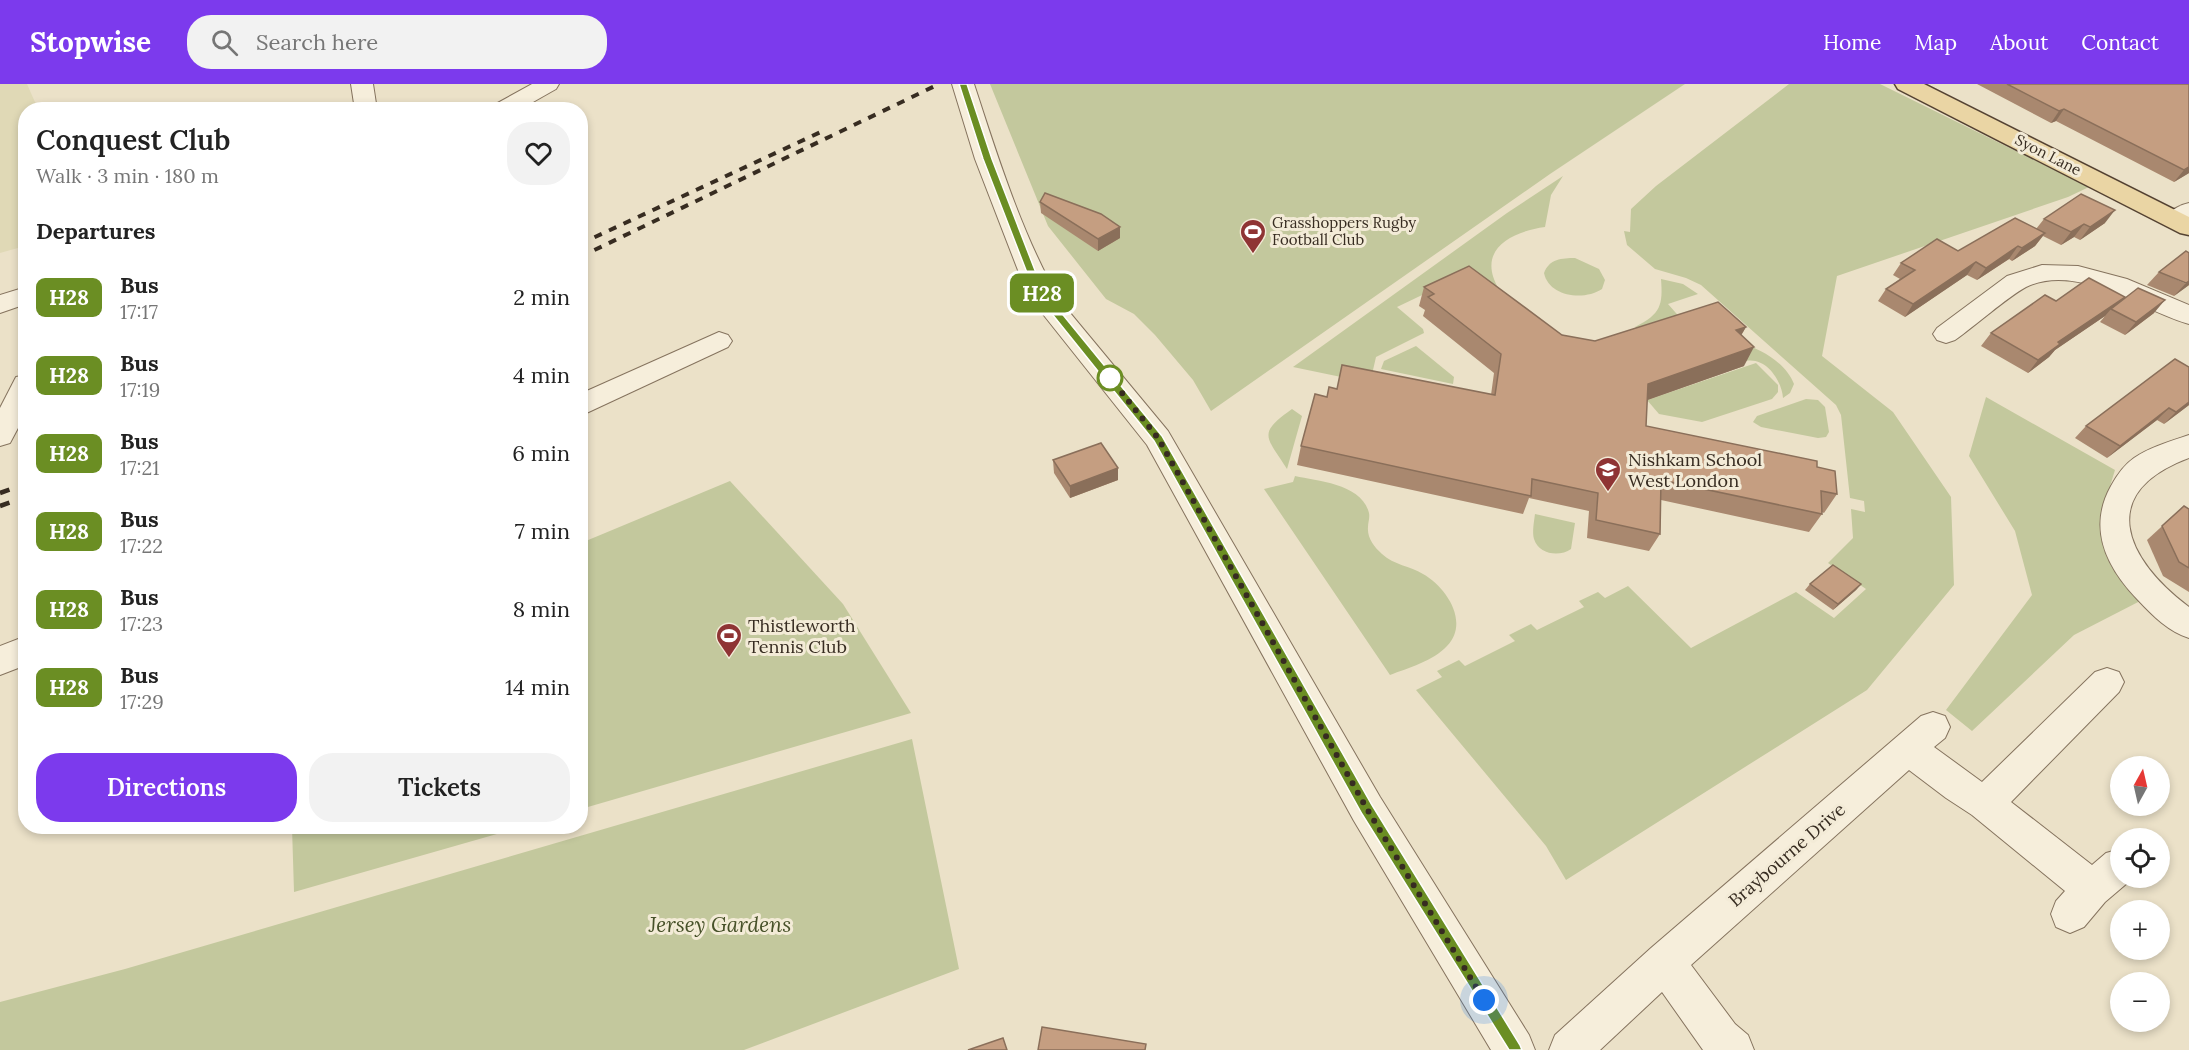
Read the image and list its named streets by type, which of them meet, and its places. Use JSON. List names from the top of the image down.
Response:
{
  "streets": {
    "main road": ["Syon Lane"],
    "street": ["Braybourne Drive"]
  },
  "parks": ["Jersey Gardens"],
  "places": {
    "sports": ["Grasshoppers Rugby Football Club", "Thistleworth Tennis Club"],
    "school or university": ["Nishkam School West London"]
  },
  "lines": ["bus line H28"],
  "north": "top",
  "page": {
    "header": "Stopwise",
    "search": "Search here",
    "nav": [
      "Home",
      "Map",
      "About",
      "Contact"
    ],
    "on_map": "H28",
    "heading": [
      ["Conquest Club", "Walk · 3 min · 180 m"],
      "Departures"
    ],
    "list": [
      {
        "mark": "H28",
        "name": "Bus",
        "note": "17:17",
        "value": "2 min"
      },
      {
        "mark": "H28",
        "name": "Bus",
        "note": "17:19",
        "value": "4 min"
      },
      {
        "mark": "H28",
        "name": "Bus",
        "note": "17:21",
        "value": "6 min"
      },
      {
        "mark": "H28",
        "name": "Bus",
        "note": "17:22",
        "value": "7 min"
      },
      {
        "mark": "H28",
        "name": "Bus",
        "note": "17:23",
        "value": "8 min"
      },
      {
        "mark": "H28",
        "name": "Bus",
        "note": "17:29",
        "value": "14 min"
      }
    ],
    "buttons": ["Directions", "Tickets"],
    "map_buttons": ["+", "−"]
  }
}
